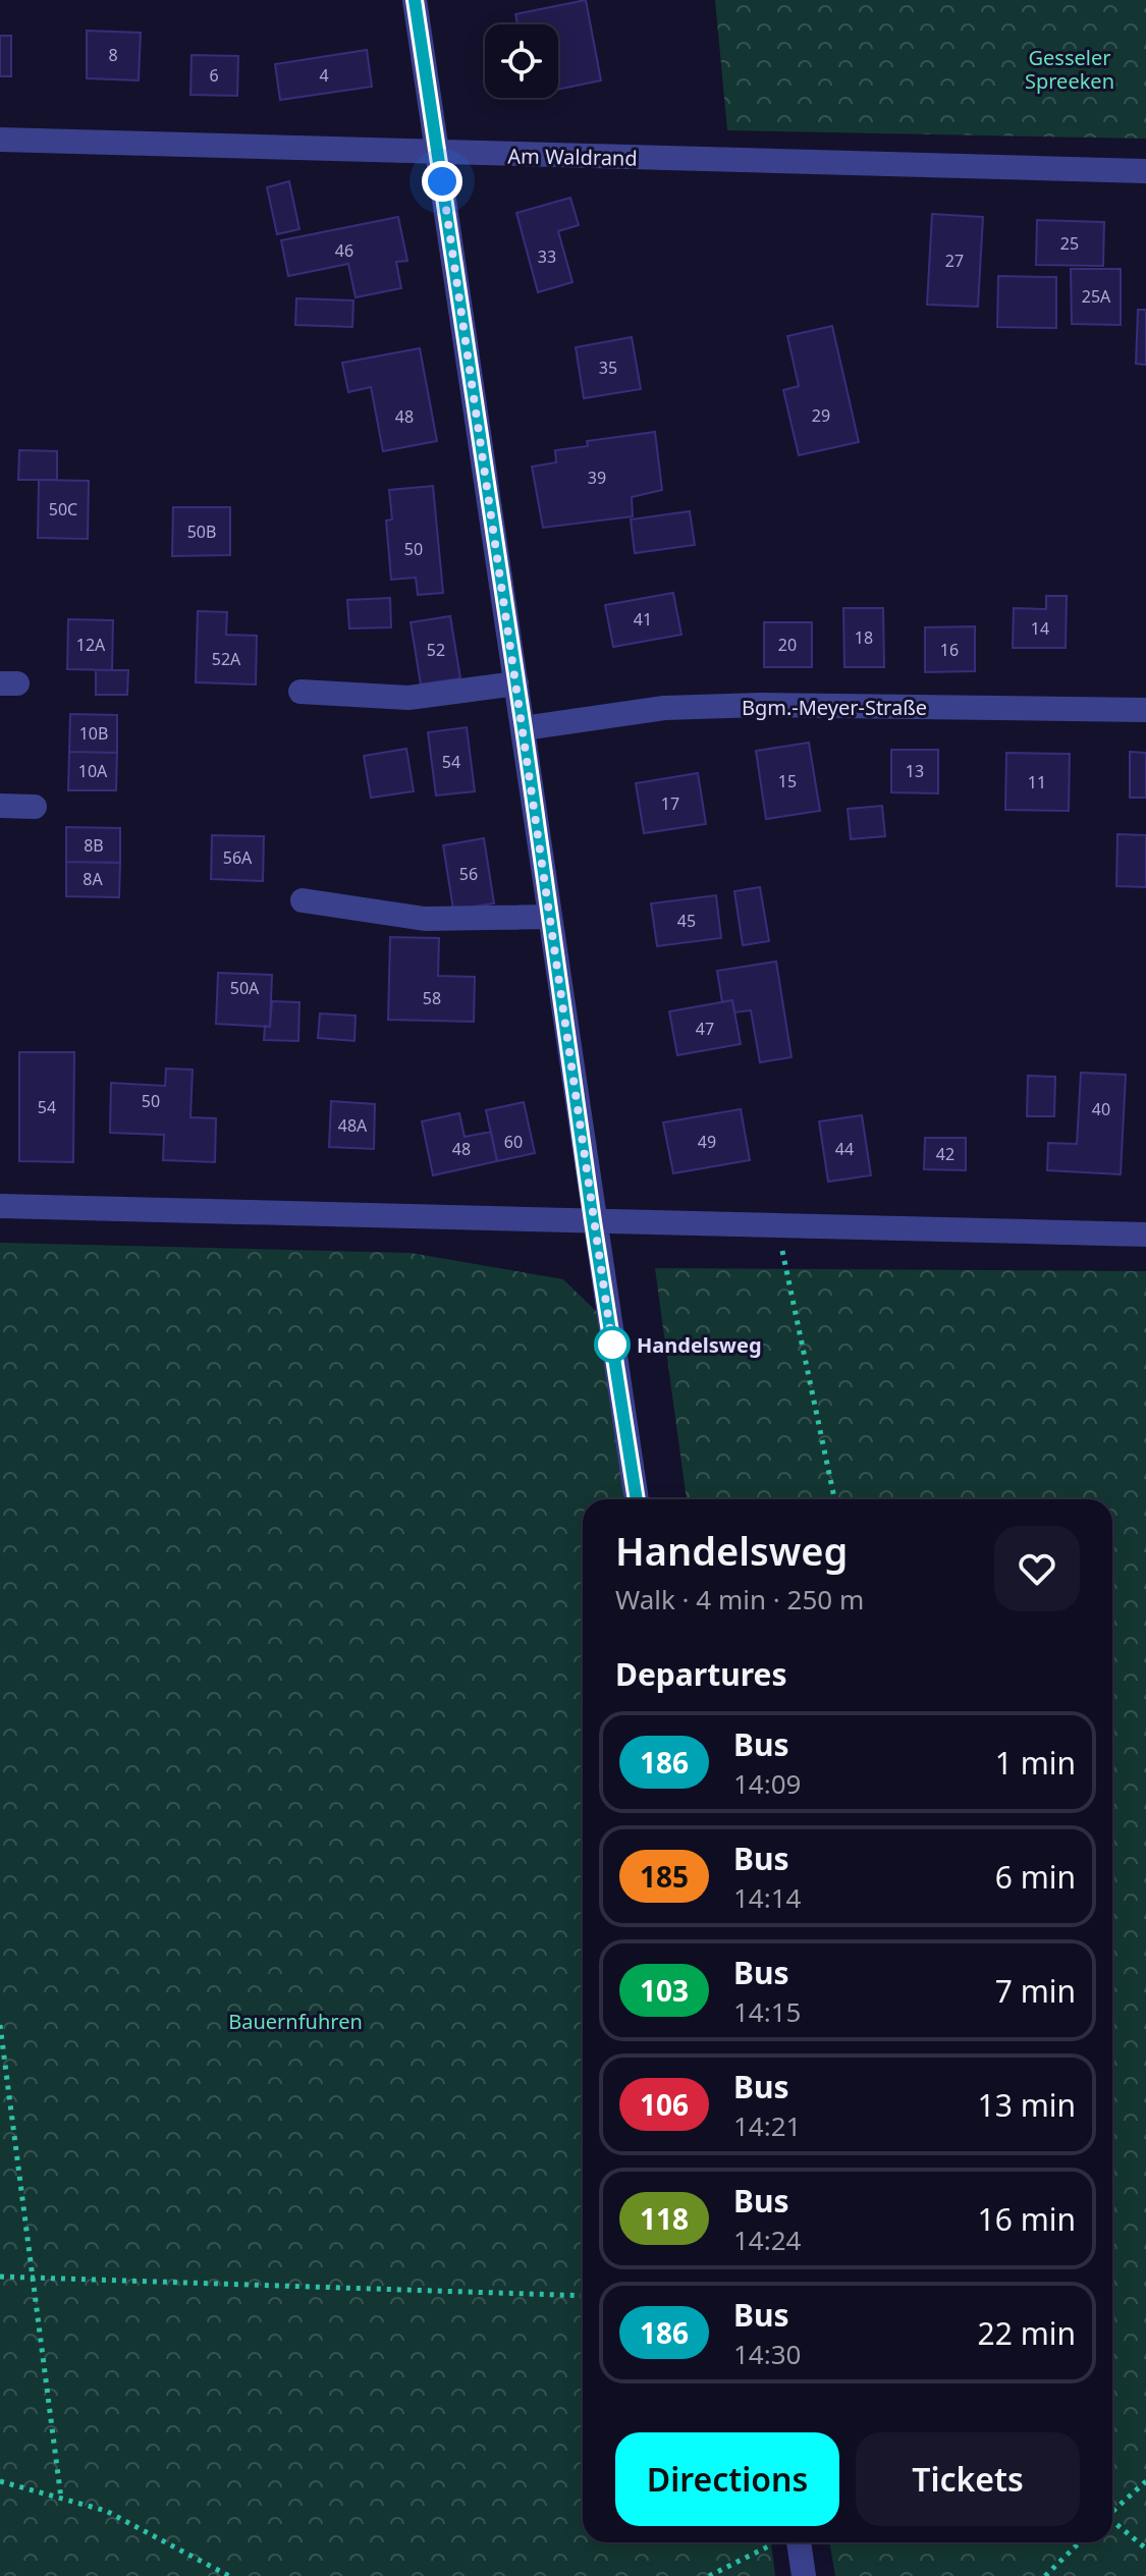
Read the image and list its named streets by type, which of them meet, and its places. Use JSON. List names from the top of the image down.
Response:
{
  "streets": {
    "street": ["Am Waldrand", "Bgm.-Meyer-Straße"]
  },
  "parks": ["Gesseler Spreeken", "Bauernfuhren"],
  "places": ["Handelsweg"],
  "lines": ["bus line 186"],
  "house_numbers": [
    "8",
    "6",
    "4",
    "25",
    "46",
    "33",
    "27",
    "25A",
    "35",
    "29",
    "48",
    "39",
    "50C",
    "50B",
    "50",
    "41",
    "14",
    "18",
    "12A",
    "20",
    "52",
    "16",
    "52A",
    "10B",
    "54",
    "10A",
    "13",
    "15",
    "11",
    "17",
    "8B",
    "56A",
    "56",
    "8A",
    "45",
    "50A",
    "58",
    "47",
    "50",
    "54",
    "40",
    "48A",
    "60",
    "49",
    "48",
    "44",
    "42"
  ],
  "page": {
    "heading": [
      ["Handelsweg", "Walk · 4 min · 250 m"],
      "Departures"
    ],
    "list": [
      {
        "mark": "186",
        "name": "Bus",
        "note": "14:09",
        "value": "1 min"
      },
      {
        "mark": "185",
        "name": "Bus",
        "note": "14:14",
        "value": "6 min"
      },
      {
        "mark": "103",
        "name": "Bus",
        "note": "14:15",
        "value": "7 min"
      },
      {
        "mark": "106",
        "name": "Bus",
        "note": "14:21",
        "value": "13 min"
      },
      {
        "mark": "118",
        "name": "Bus",
        "note": "14:24",
        "value": "16 min"
      },
      {
        "mark": "186",
        "name": "Bus",
        "note": "14:30",
        "value": "22 min"
      }
    ],
    "buttons": ["Directions", "Tickets"]
  }
}
